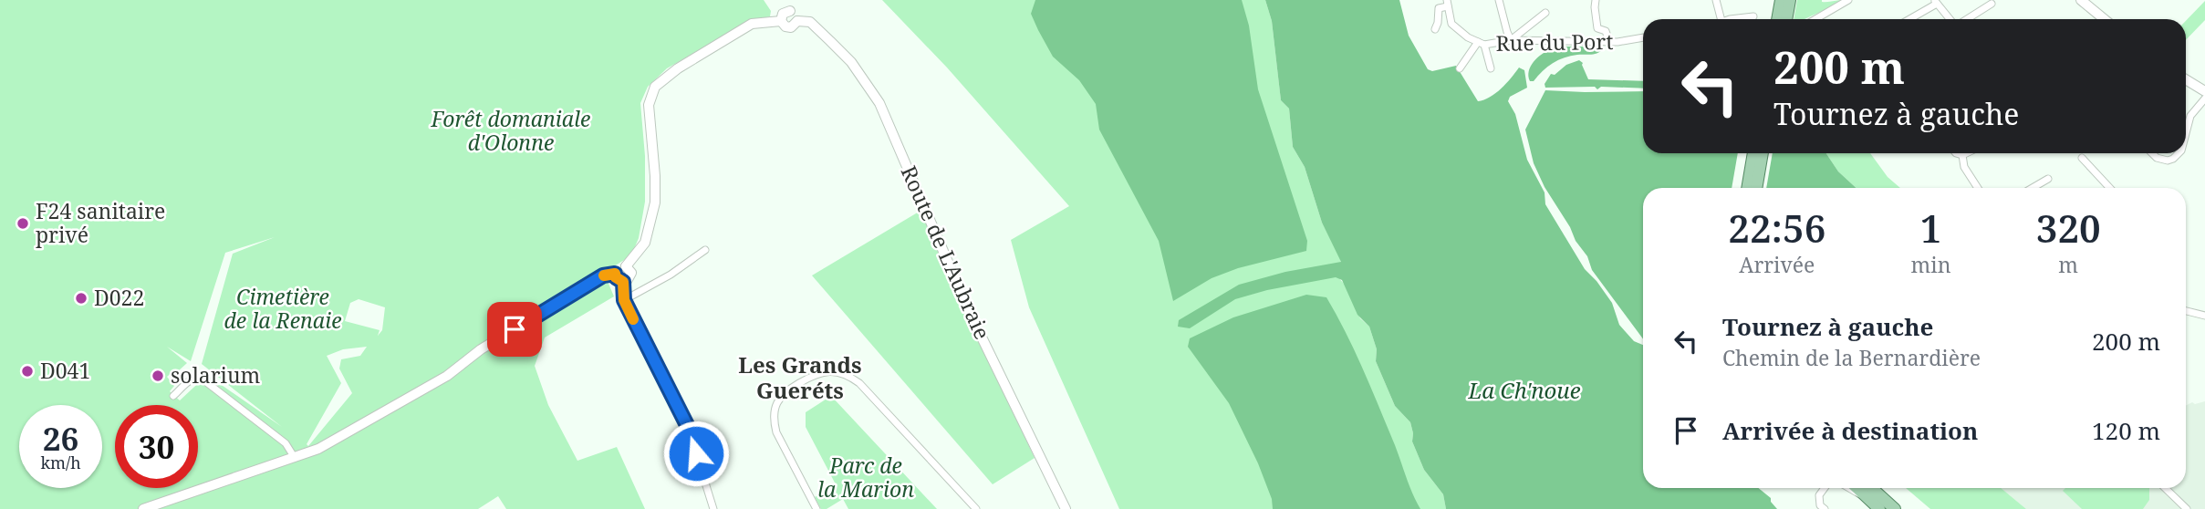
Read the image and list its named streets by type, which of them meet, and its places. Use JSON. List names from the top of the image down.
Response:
{
  "streets": {
    "street": ["Rue du Port", "Route de L'Aubraie"]
  },
  "districts": ["Les Grands Gueréts"],
  "water": ["La Ch'noue"],
  "parks": ["Forêt domaniale d'Olonne", "Cimetière de la Renaie", "Parc de la Marion"],
  "places": [
    "F24 sanitaire privé",
    "D022",
    "D041",
    "solarium"
  ],
  "page": {
    "turn": ["200 m", "Tournez à gauche"],
    "eta": [
      "22:56",
      "Arrivée",
      "1",
      "min",
      "320",
      "m"
    ],
    "list": [
      {
        "name": "Tournez à gauche",
        "note": "Chemin de la Bernardière",
        "value": "200 m"
      },
      {
        "name": "Arrivée à destination",
        "value": "120 m"
      }
    ],
    "speed": "26 km/h",
    "limit": "30"
  }
}
